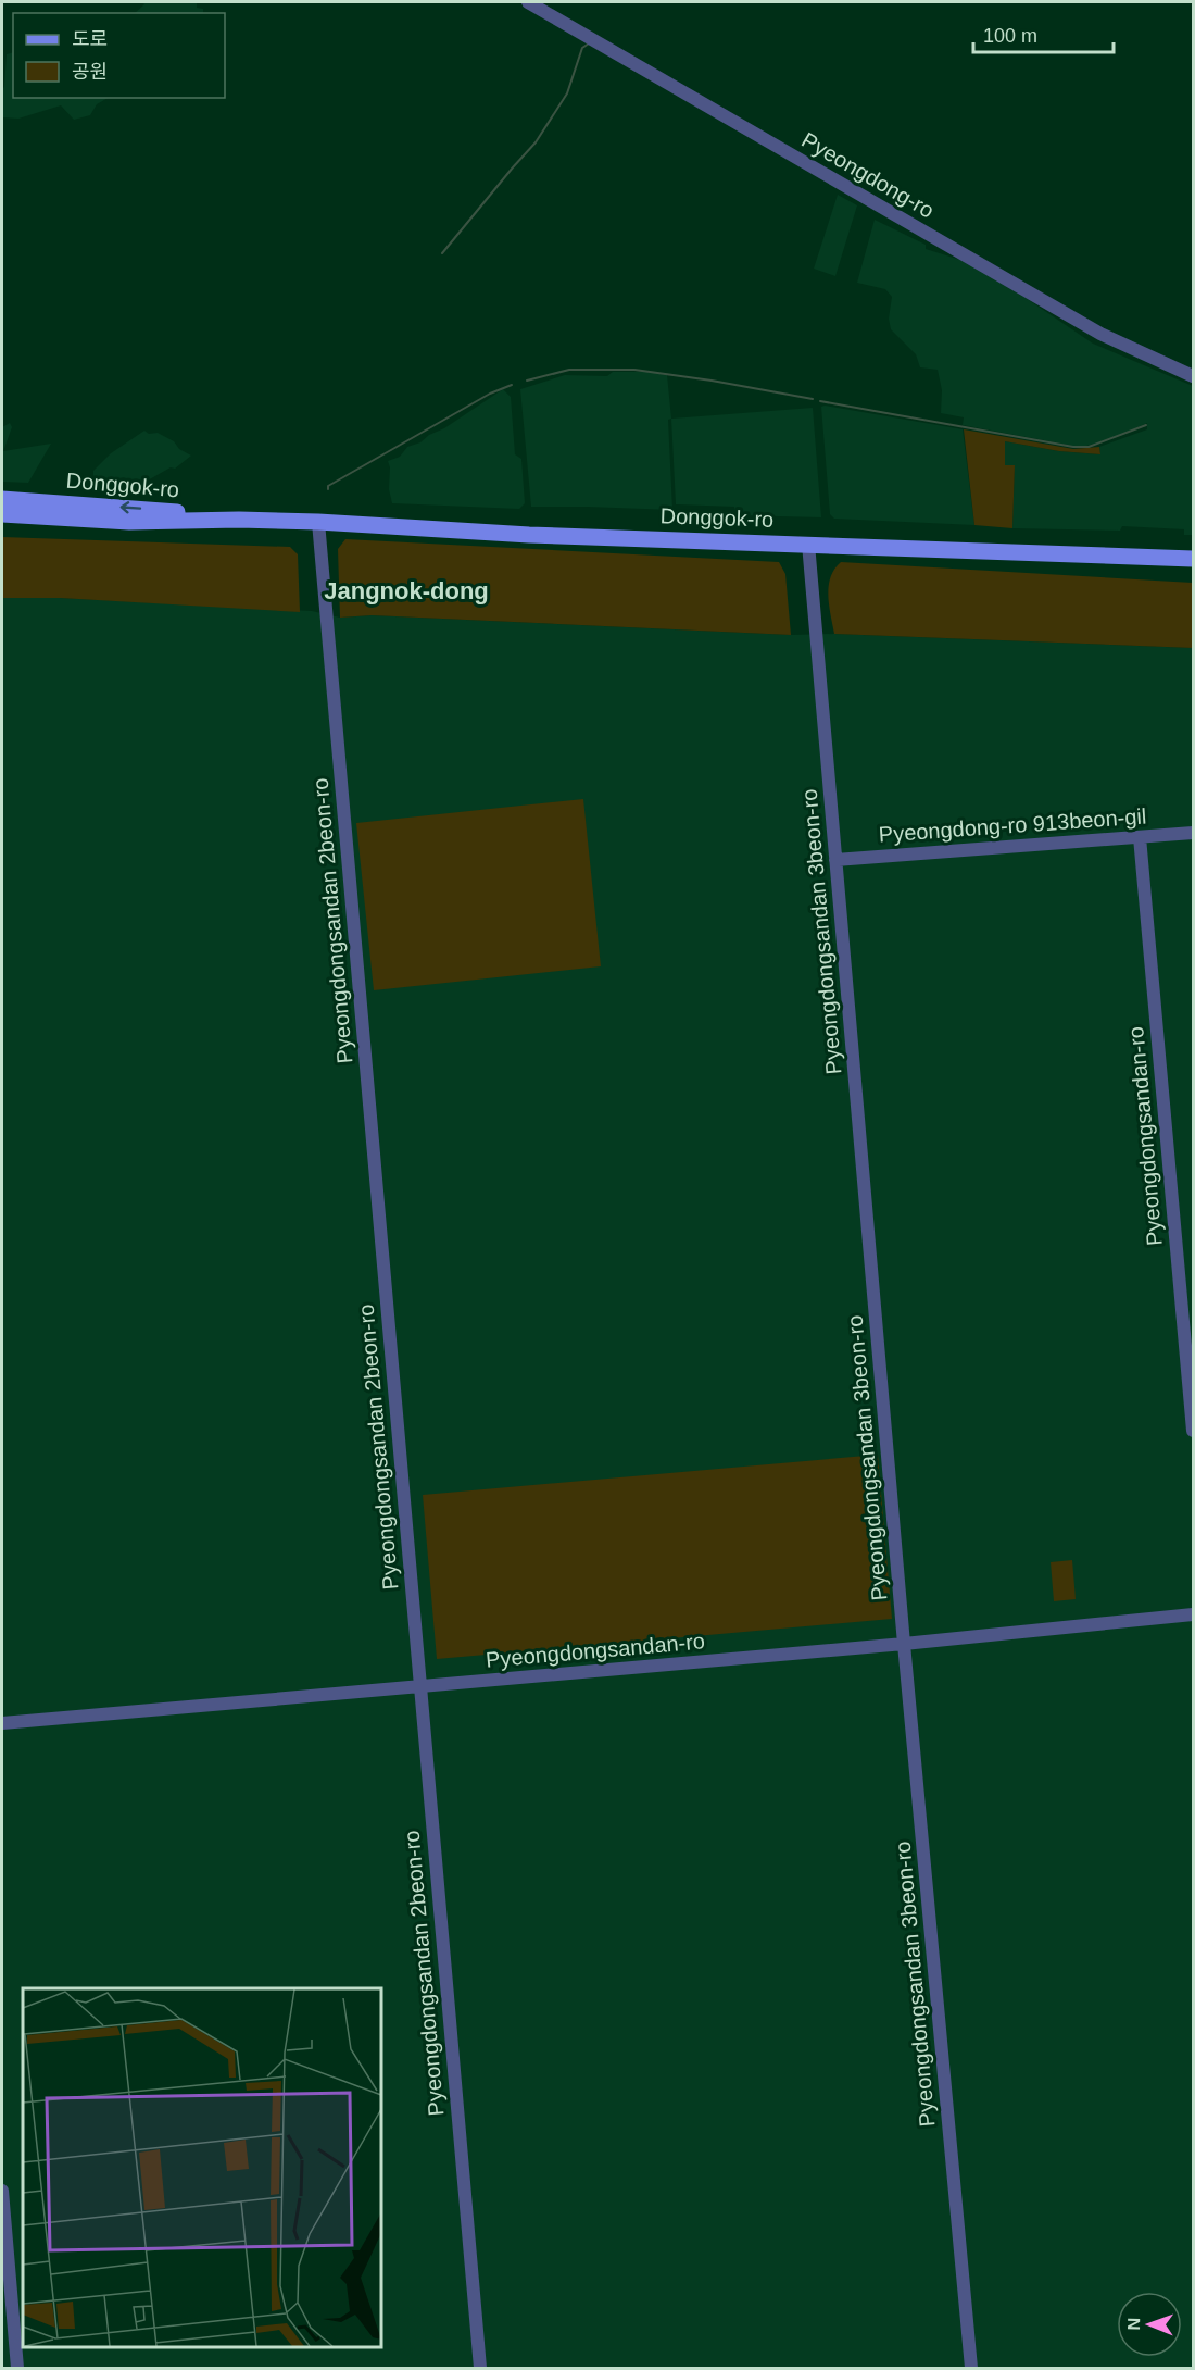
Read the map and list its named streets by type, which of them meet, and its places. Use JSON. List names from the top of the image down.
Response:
{
  "streets": {
    "main road": ["Donggok-ro"],
    "street": [
      "Pyeongdong-ro",
      "Pyeongdong-ro 913beon-gil",
      "Pyeongdongsandan 2beon-ro",
      "Pyeongdongsandan 3beon-ro",
      "Pyeongdongsandan-ro"
    ]
  },
  "crossings": [
    ["Donggok-ro", "Pyeongdongsandan 2beon-ro"],
    ["Donggok-ro", "Pyeongdongsandan 3beon-ro"],
    ["Pyeongdong-ro 913beon-gil", "Pyeongdongsandan 3beon-ro"],
    ["Pyeongdong-ro 913beon-gil", "Pyeongdongsandan-ro"],
    ["Pyeongdongsandan 2beon-ro", "Pyeongdongsandan-ro"],
    ["Pyeongdongsandan 3beon-ro", "Pyeongdongsandan-ro"]
  ],
  "districts": ["Jangnok-dong"],
  "legend": ["도로", "공원"],
  "scale_bar": "100 m",
  "north": "left"
}
